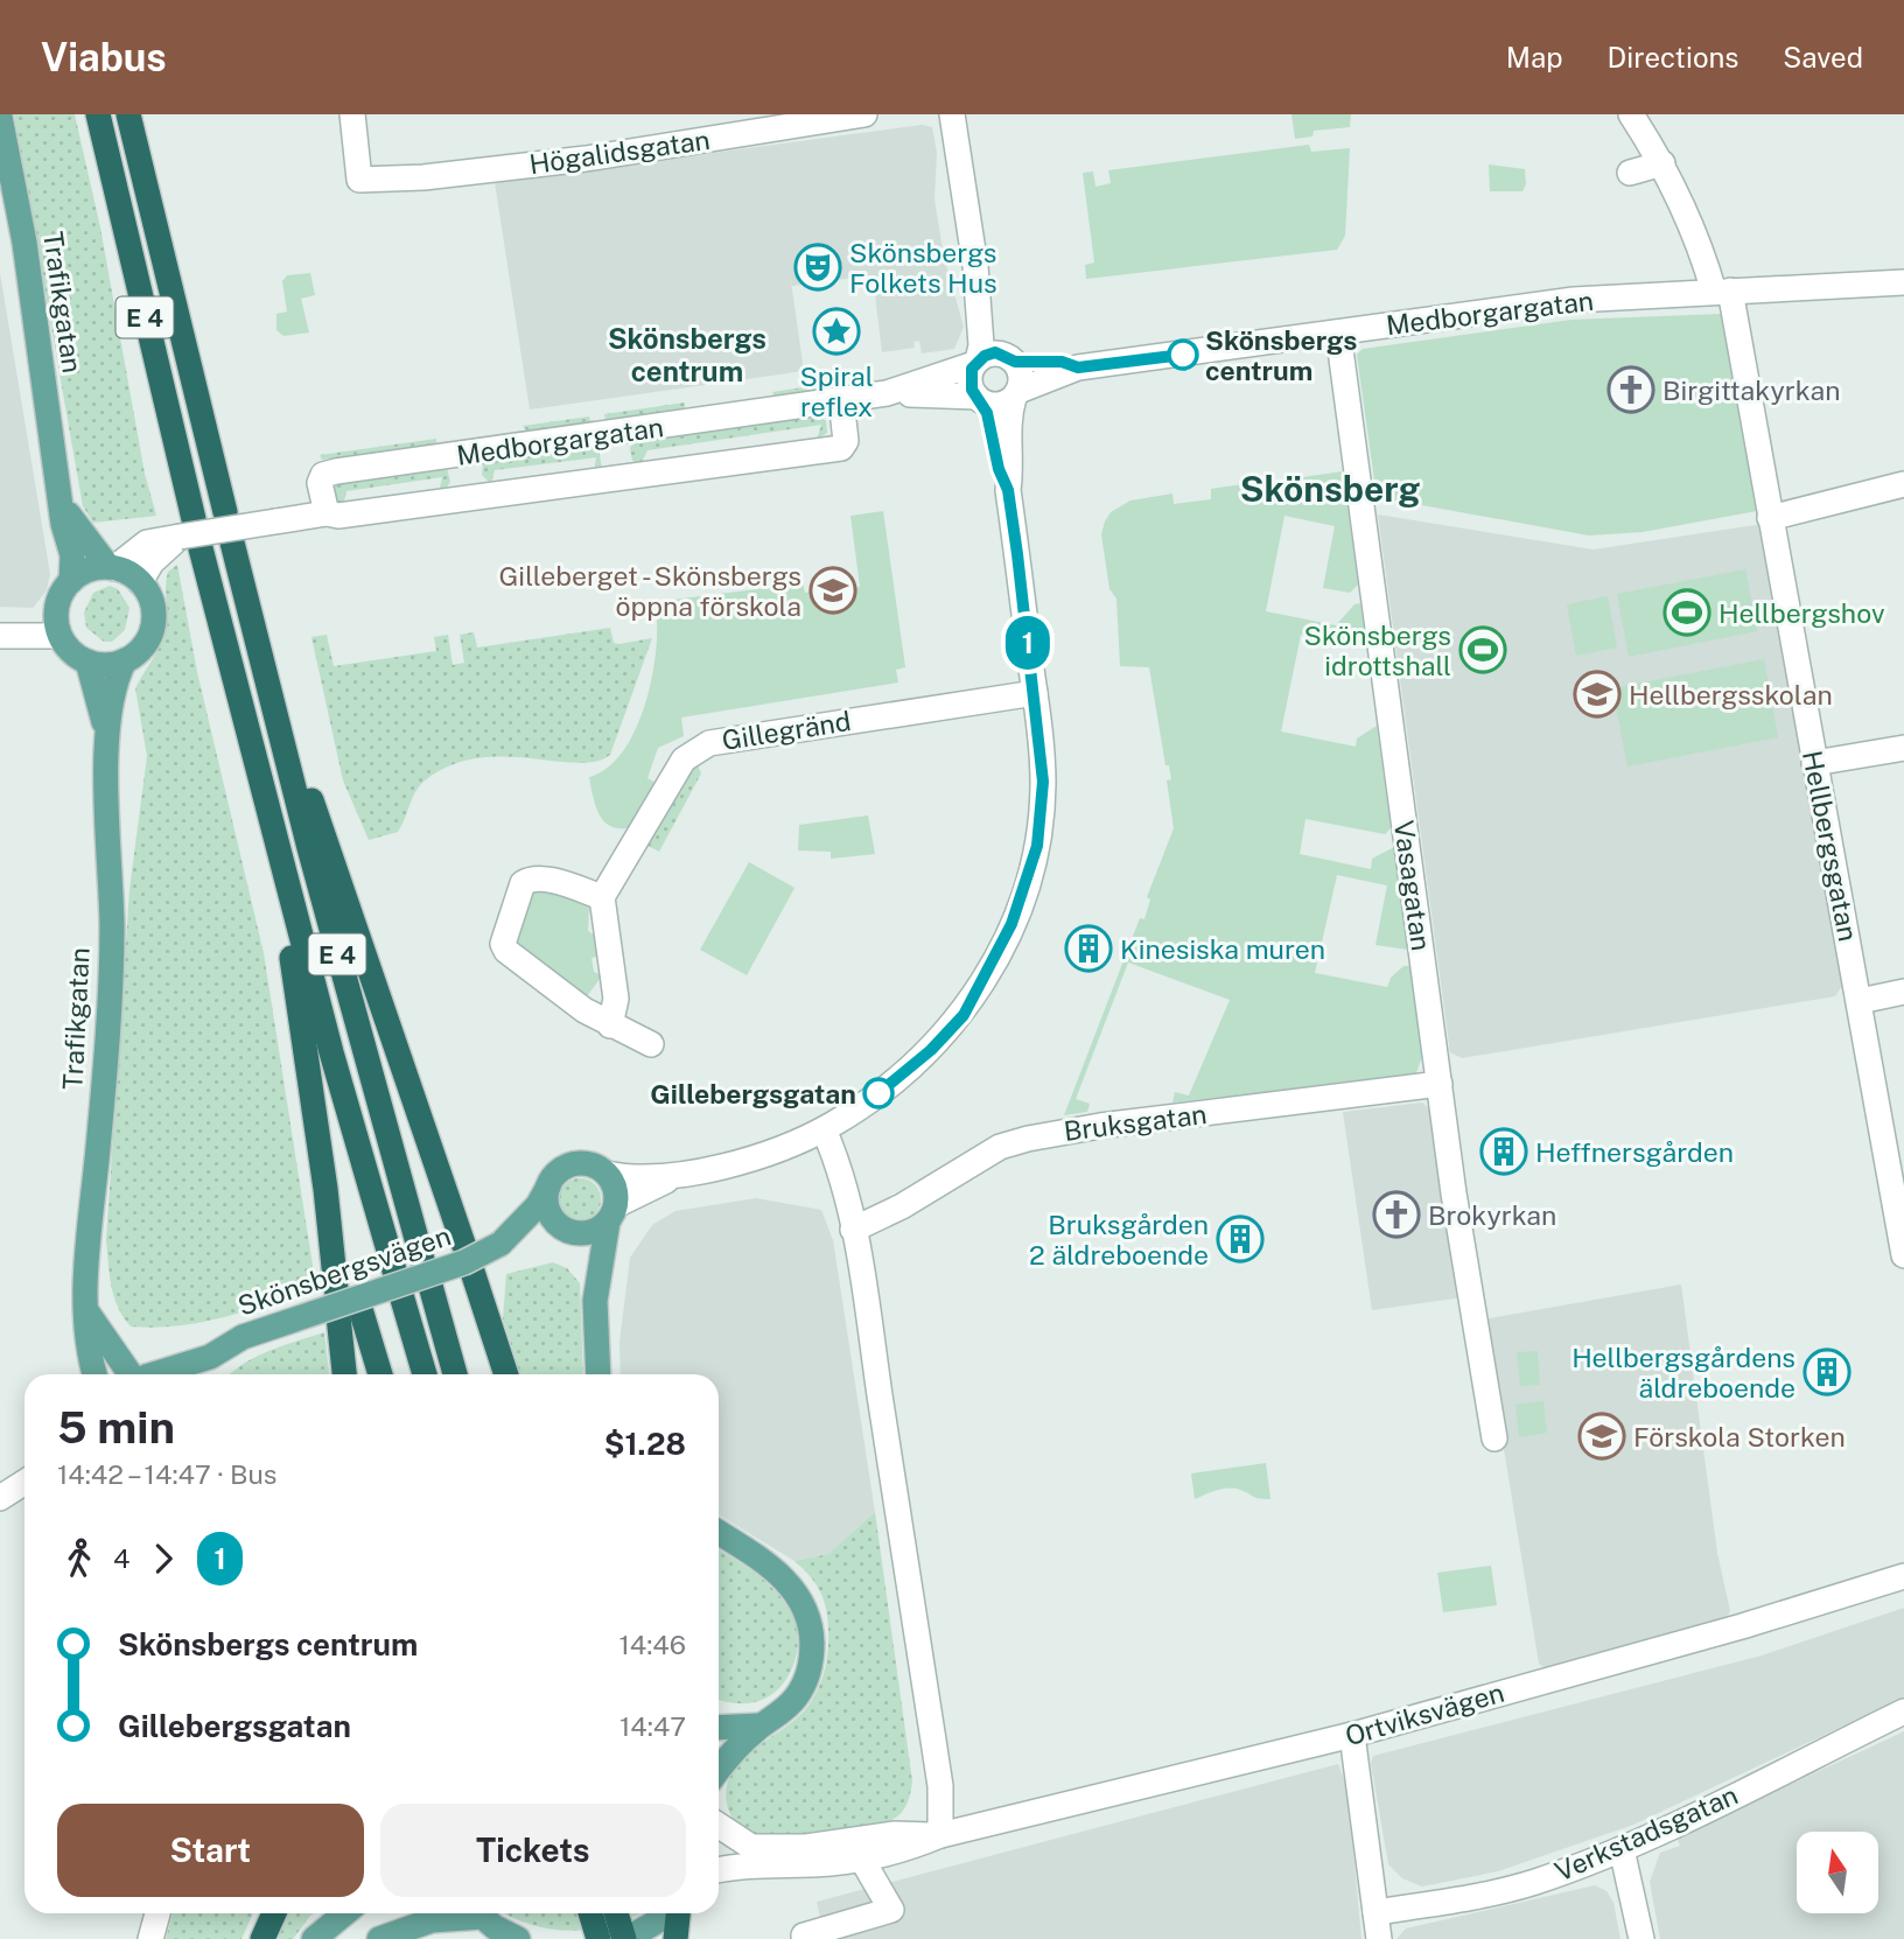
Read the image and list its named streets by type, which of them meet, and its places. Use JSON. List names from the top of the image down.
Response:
{
  "streets": {
    "highway": ["E 4"],
    "main road": ["Trafikgatan", "Skönsbergsvägen"],
    "street": [
      "Högalidsgatan",
      "Medborgargatan",
      "Gillegränd",
      "Hellbergsgatan",
      "Vasagatan",
      "Bruksgatan",
      "Ortviksvägen",
      "Verkstadsgatan"
    ]
  },
  "crossings": [
    ["Medborgargatan", "Hellbergsgatan"],
    ["Medborgargatan", "Vasagatan"],
    ["Vasagatan", "Bruksgatan"]
  ],
  "districts": ["Skönsbergs centrum", "Skönsberg"],
  "places": {
    "theatre": ["Skönsbergs Folkets Hus"],
    "place": ["Spiral reflex"],
    "other": ["Skönsbergs centrum", "Gillebergsgatan"],
    "church": ["Birgittakyrkan", "Brokyrkan"],
    "school or university": ["Gilleberget - Skönsbergs öppna förskola", "Hellbergsskolan", "Förskola Storken"],
    "sports": ["Hellbergshov", "Skönsbergs idrottshall"],
    "building": [
      "Kinesiska muren",
      "Heffnersgården",
      "Bruksgården 2 äldreboende",
      "Hellbergsgårdens äldreboende"
    ]
  },
  "lines": ["bus line 1"],
  "north": "top",
  "page": {
    "header": "Viabus",
    "nav": ["Map", "Directions", "Saved"],
    "on_map": "1",
    "heading": ["5 min", "14:42 – 14:47 · Bus", "$1.28"],
    "legs": ["4", "1"],
    "list": [
      {
        "name": "Skönsbergs centrum",
        "value": "14:46"
      },
      {
        "name": "Gillebergsgatan",
        "value": "14:47"
      }
    ],
    "buttons": ["Start", "Tickets"]
  }
}
